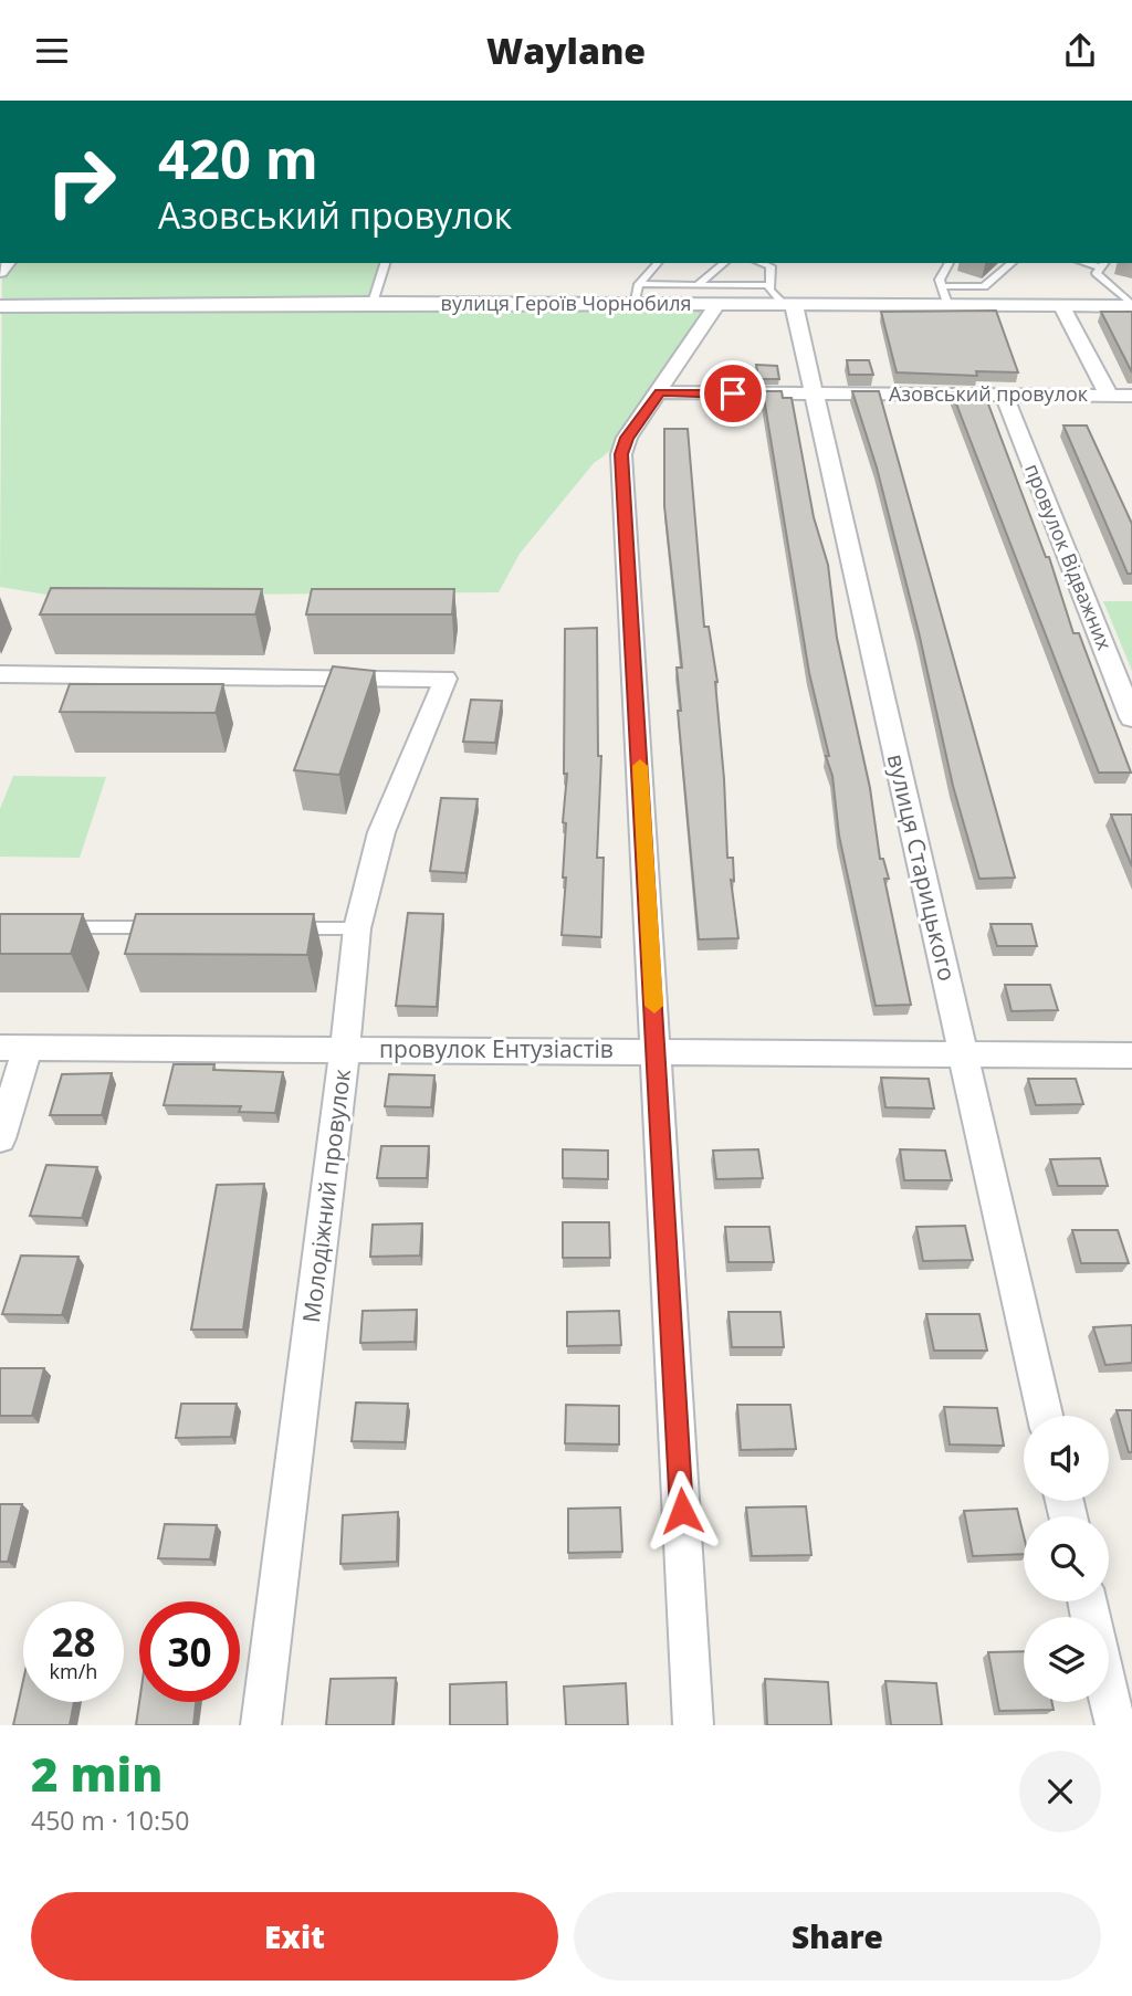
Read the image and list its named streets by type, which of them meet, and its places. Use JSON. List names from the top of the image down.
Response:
{
  "streets": {
    "street": [
      "вулиця Героїв Чорнобиля",
      "Азовський провулок",
      "провулок Відважних",
      "вулиця Старицького",
      "провулок Ентузіастів",
      "Молодіжний провулок"
    ]
  },
  "crossings": [
    ["вулиця Героїв Чорнобиля", "вулиця Старицького"],
    ["Азовський провулок", "провулок Відважних"],
    ["Азовський провулок", "вулиця Старицького"],
    ["вулиця Старицького", "провулок Ентузіастів"],
    ["провулок Ентузіастів", "Молодіжний провулок"]
  ],
  "page": {
    "header": "Waylane",
    "turn": ["420 m", "Азовський провулок"],
    "speed": "28 km/h",
    "limit": "30",
    "heading": ["2 min", "450 m · 10:50"],
    "buttons": ["Exit", "Share"]
  }
}
